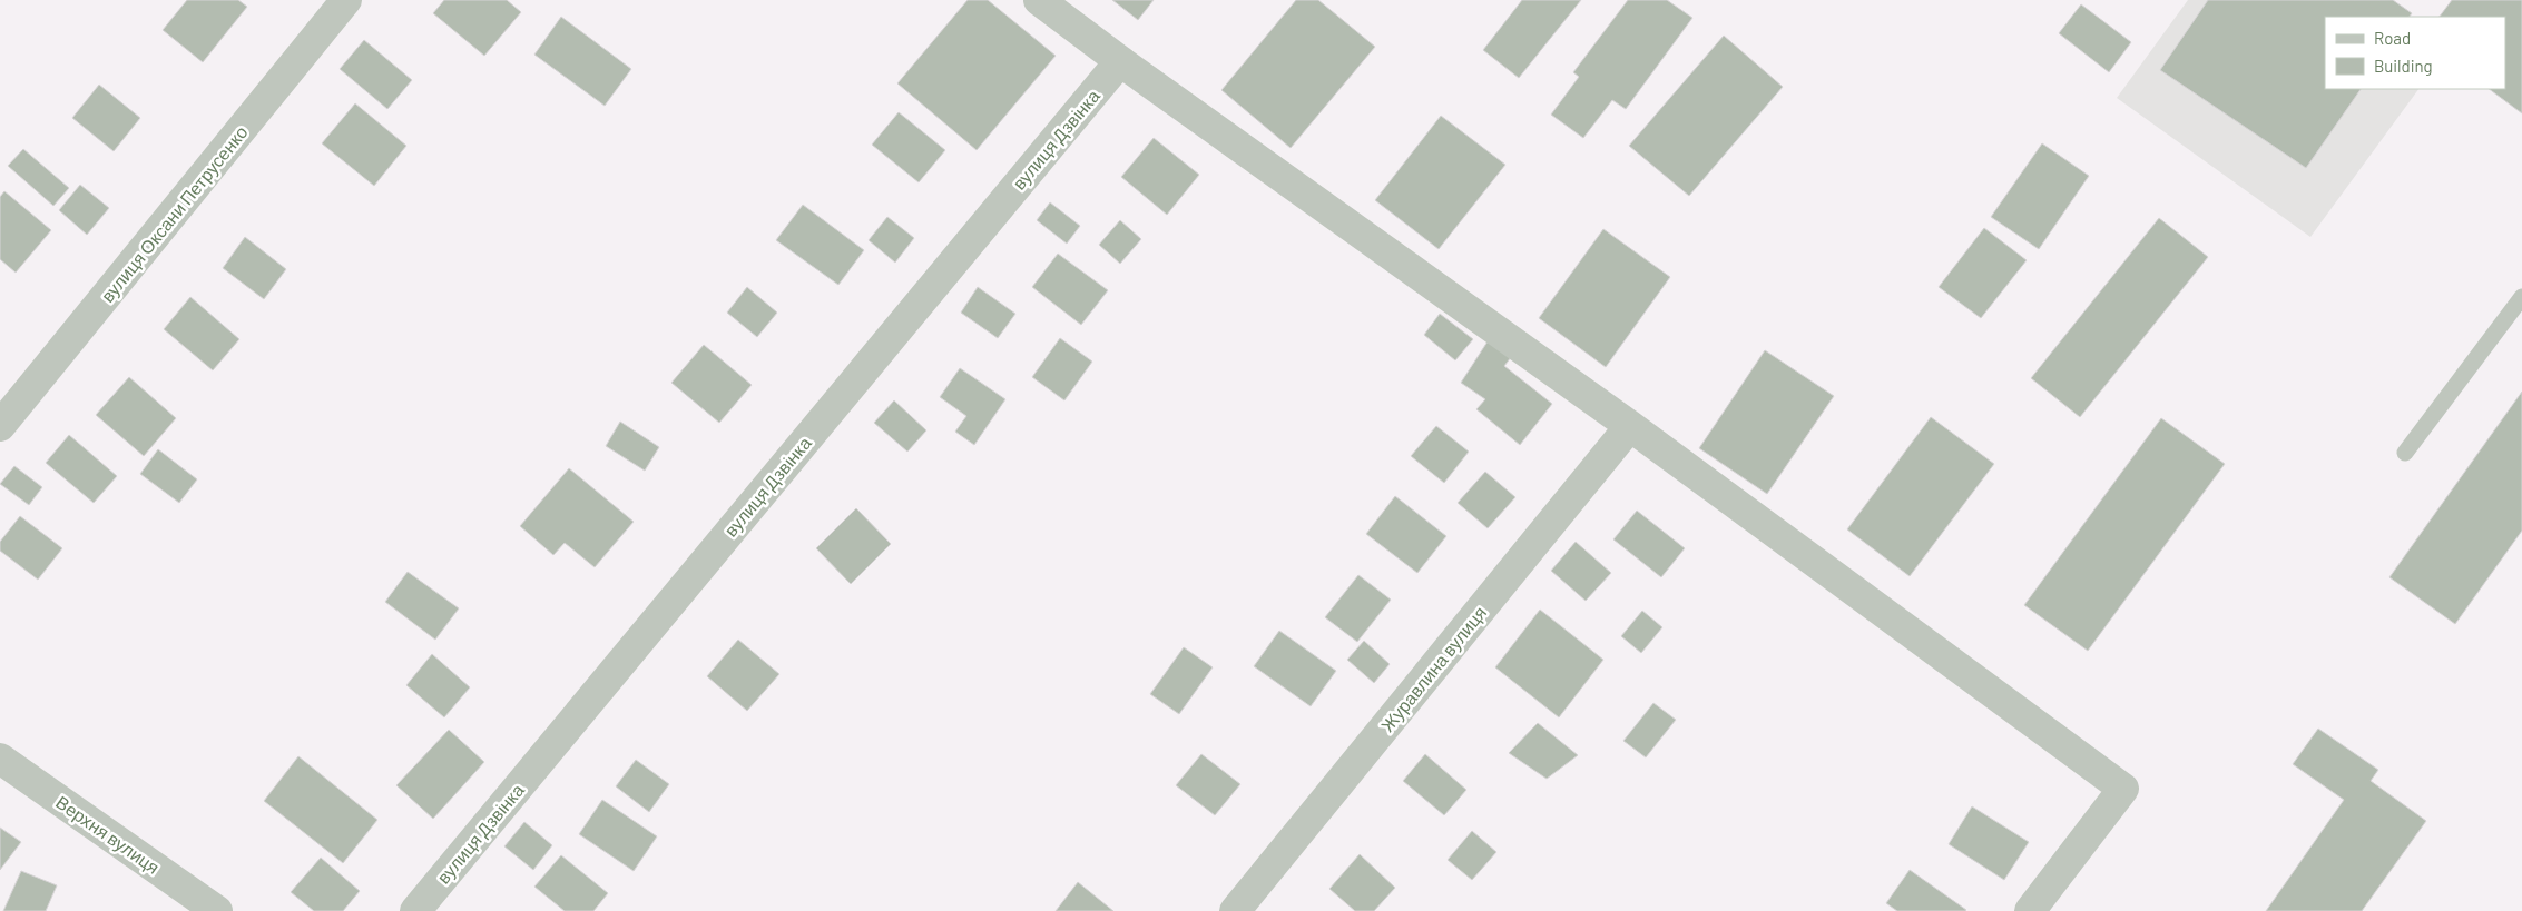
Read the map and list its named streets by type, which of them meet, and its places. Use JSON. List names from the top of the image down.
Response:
{
  "streets": {
    "street": [
      "вулиця Дзвінка",
      "вулиця Оксани Петрусенко",
      "Журавлина вулиця",
      "Верхня вулиця"
    ]
  },
  "legend": ["Road", "Building"]
}
